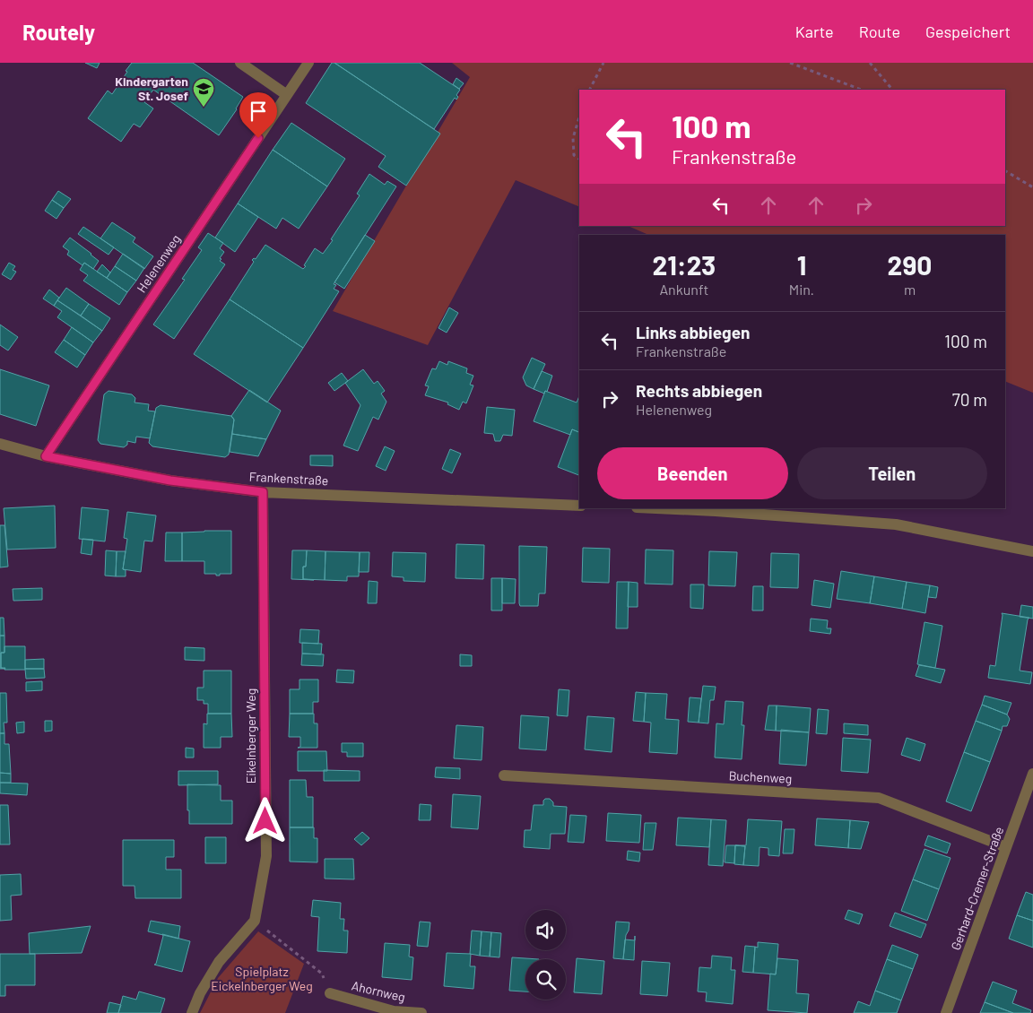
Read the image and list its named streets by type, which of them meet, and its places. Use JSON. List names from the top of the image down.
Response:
{
  "streets": {
    "street": [
      "Helenenweg",
      "Frankenstraße",
      "Eikelnberger Weg",
      "Buchenweg",
      "Gerhard-Cremer-Straße",
      "Ahornweg"
    ]
  },
  "crossings": [
    ["Helenenweg", "Frankenstraße"],
    ["Frankenstraße", "Eikelnberger Weg"],
    ["Buchenweg", "Gerhard-Cremer-Straße"]
  ],
  "parks": ["Spielplatz Eickelnberger Weg"],
  "places": {
    "school or university": ["Kindergarten St. Josef"]
  },
  "page": {
    "header": "Routely",
    "nav": ["Karte", "Route", "Gespeichert"],
    "turn": ["100 m", "Frankenstraße"],
    "eta": [
      "21:23",
      "Ankunft",
      "1",
      "Min.",
      "290",
      "m"
    ],
    "list": [
      {
        "name": "Links abbiegen",
        "note": "Frankenstraße",
        "value": "100 m"
      },
      {
        "name": "Rechts abbiegen",
        "note": "Helenenweg",
        "value": "70 m"
      }
    ],
    "buttons": ["Beenden", "Teilen"]
  }
}
